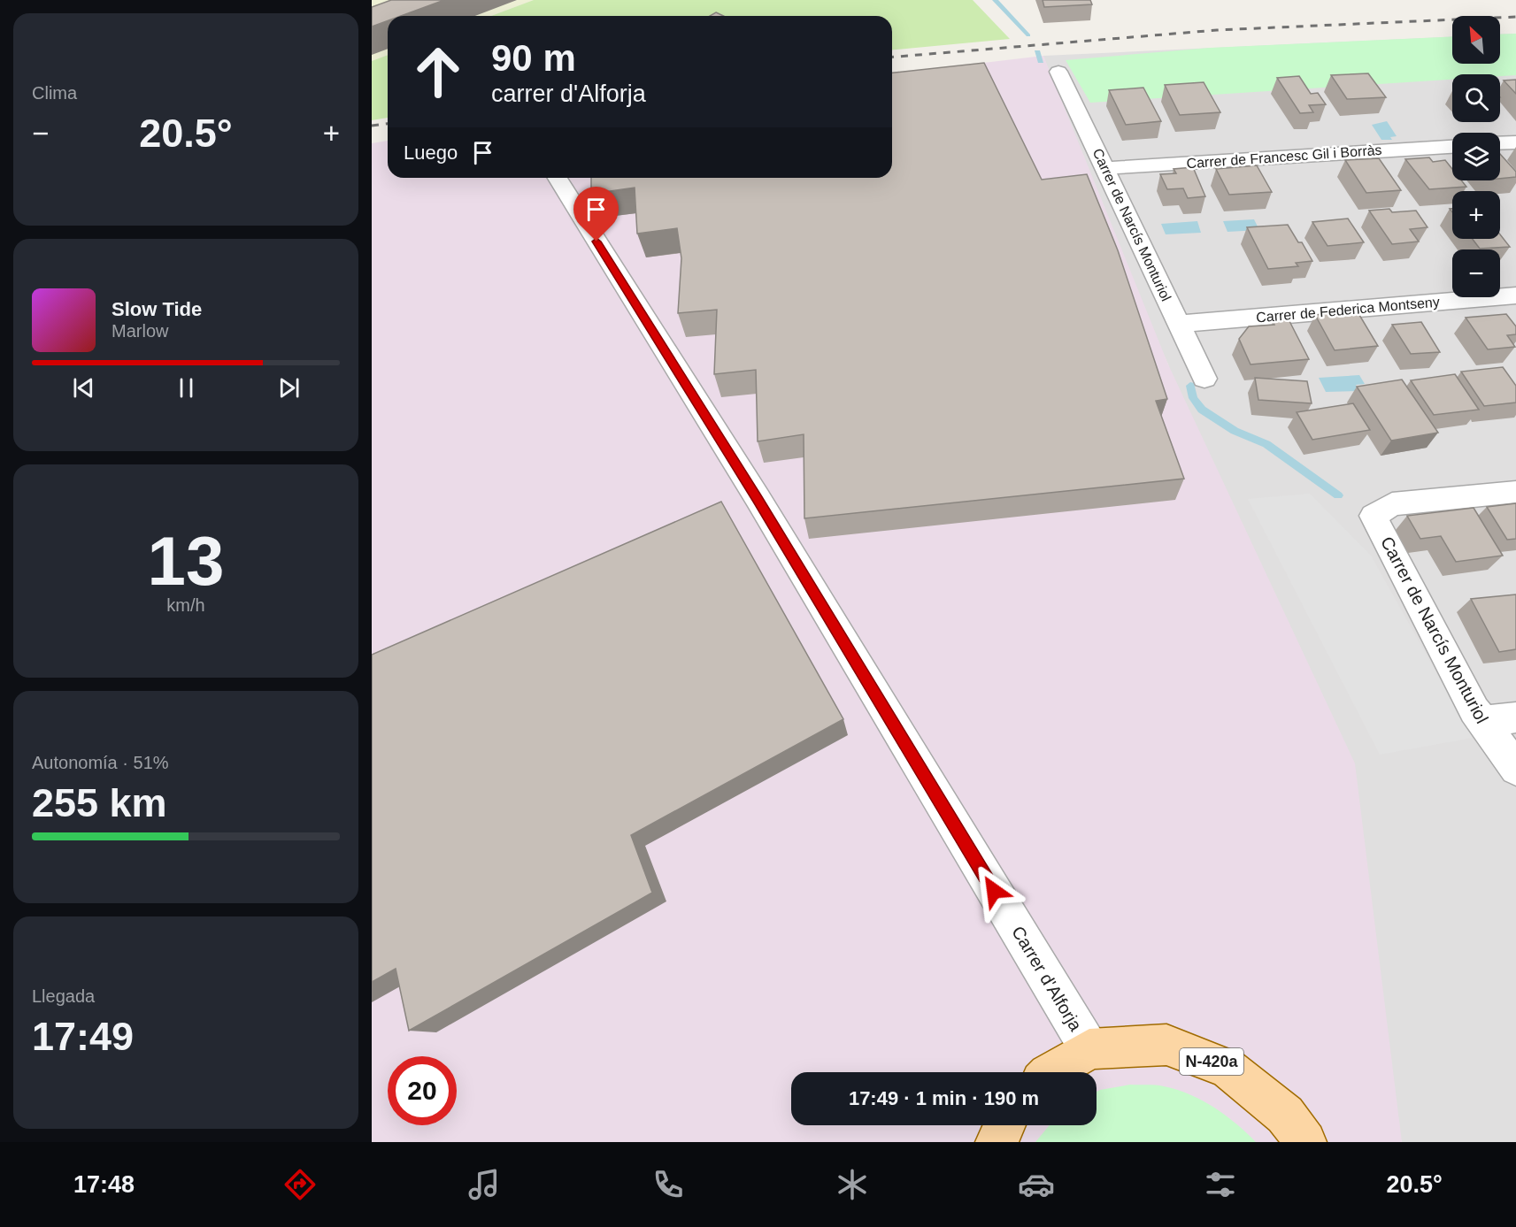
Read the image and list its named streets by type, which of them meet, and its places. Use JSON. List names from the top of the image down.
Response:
{
  "streets": {
    "main road": ["N-420a"],
    "street": [
      "Carrer de Francesc Gil i Borràs",
      "Carrer de Narcís Monturiol",
      "Carrer de Federica Montseny",
      "Carrer d'Alforja"
    ]
  },
  "crossings": [
    ["Carrer de Francesc Gil i Borràs", "Carrer de Narcís Monturiol"],
    ["Carrer de Narcís Monturiol", "Carrer de Federica Montseny"],
    ["Carrer d'Alforja", "N-420a"]
  ],
  "north": "top left",
  "page": {
    "tile": [
      "Clima",
      ["13", "km/h"],
      ["Autonomía · 51%", "255 km"],
      ["Llegada", "17:49"]
    ],
    "map_buttons": ["+", "−"],
    "turn": ["90 m", "carrer d'Alforja"],
    "heat": ["−", "20.5°", "+"],
    "then": "Luego",
    "song": ["Slow Tide", "Marlow"],
    "limit": "20",
    "trip": "17:49 · 1 min · 190 m",
    "tabs": ["17:48", "20.5°"]
  }
}
